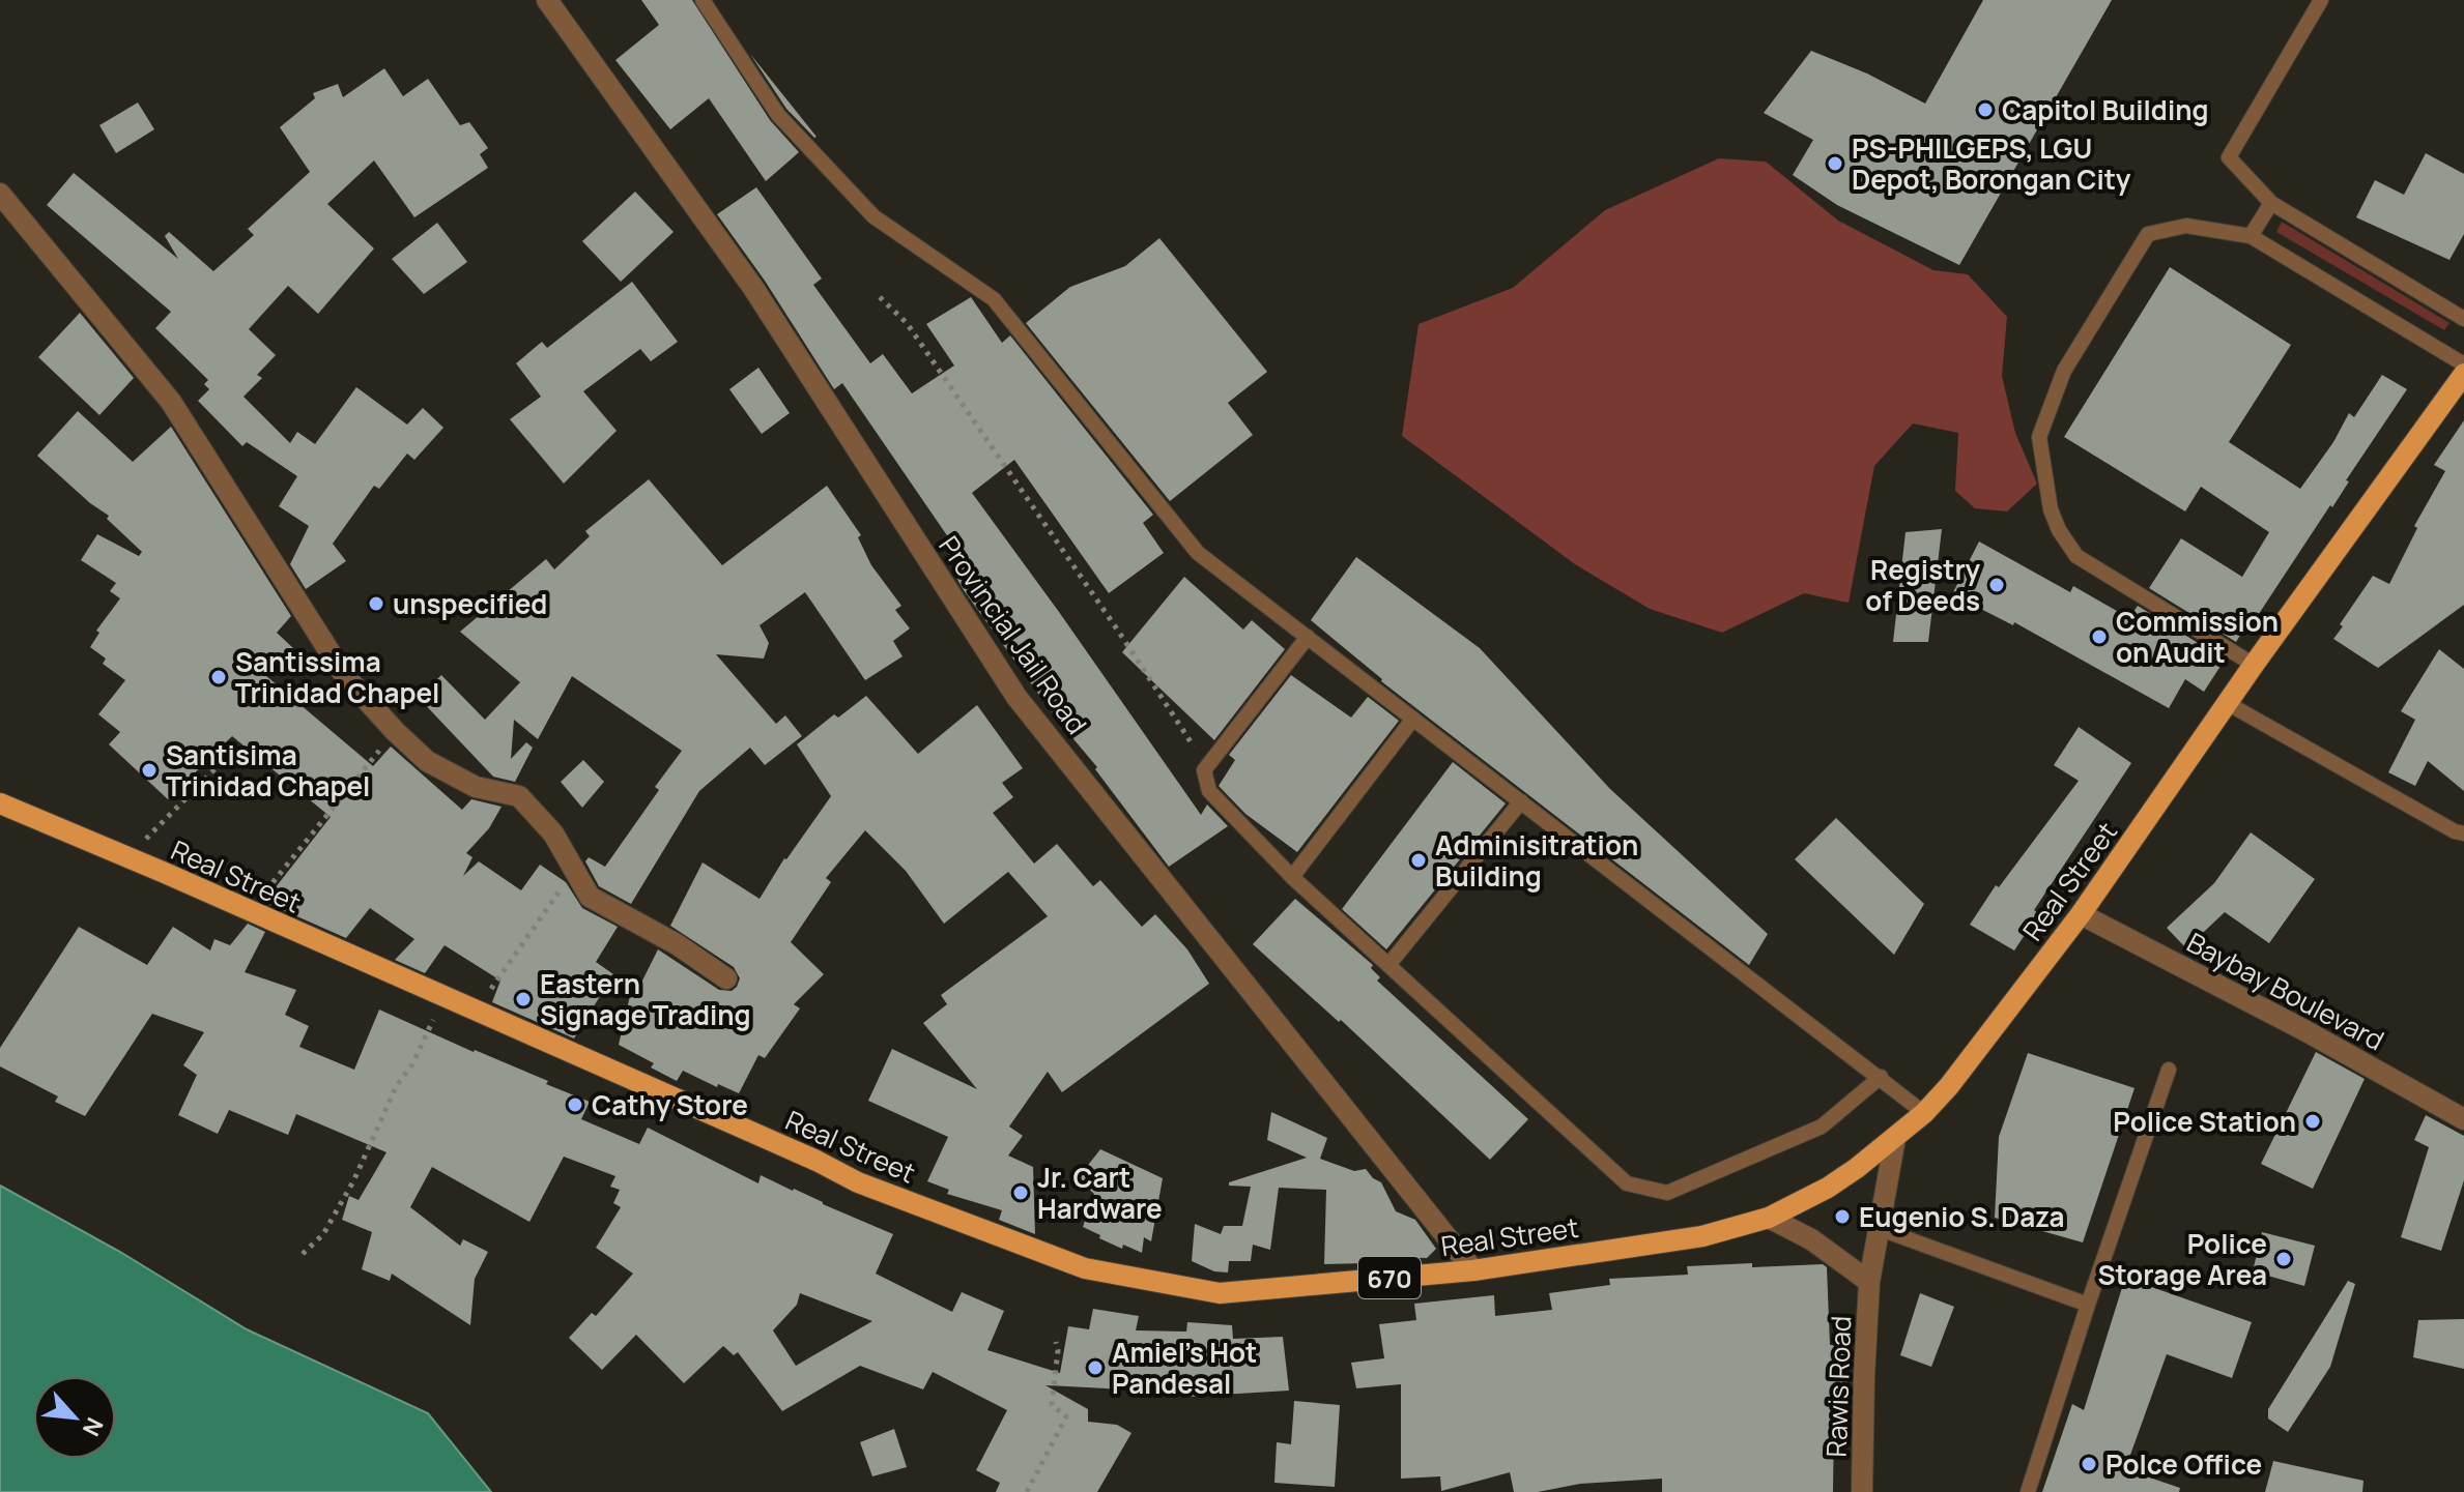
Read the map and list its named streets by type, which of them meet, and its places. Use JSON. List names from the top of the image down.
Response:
{
  "streets": {
    "main road": ["Real Street", "670"],
    "street": ["Provincial Jail Road", "Baybay Boulevard", "Rawis Road"]
  },
  "crossings": [
    ["Provincial Jail Road", "Real Street"],
    ["Real Street", "Baybay Boulevard"],
    ["Real Street", "Rawis Road"]
  ],
  "places": [
    "Capitol Building",
    "PS-PHILGEPS, LGU Depot, Borongan City",
    "Registry of Deeds",
    "unspecified",
    "Commission on Audit",
    "Santissima Trinidad Chapel",
    "Santisima Trinidad Chapel",
    "Adminisitration Building",
    "Eastern Signage Trading",
    "Cathy Store",
    "Police Station",
    "Jr. Cart Hardware",
    "Eugenio S. Daza",
    "Police Storage Area",
    "Amiel's Hot Pandesal",
    "Polce Office"
  ],
  "north": "bottom right"
}
